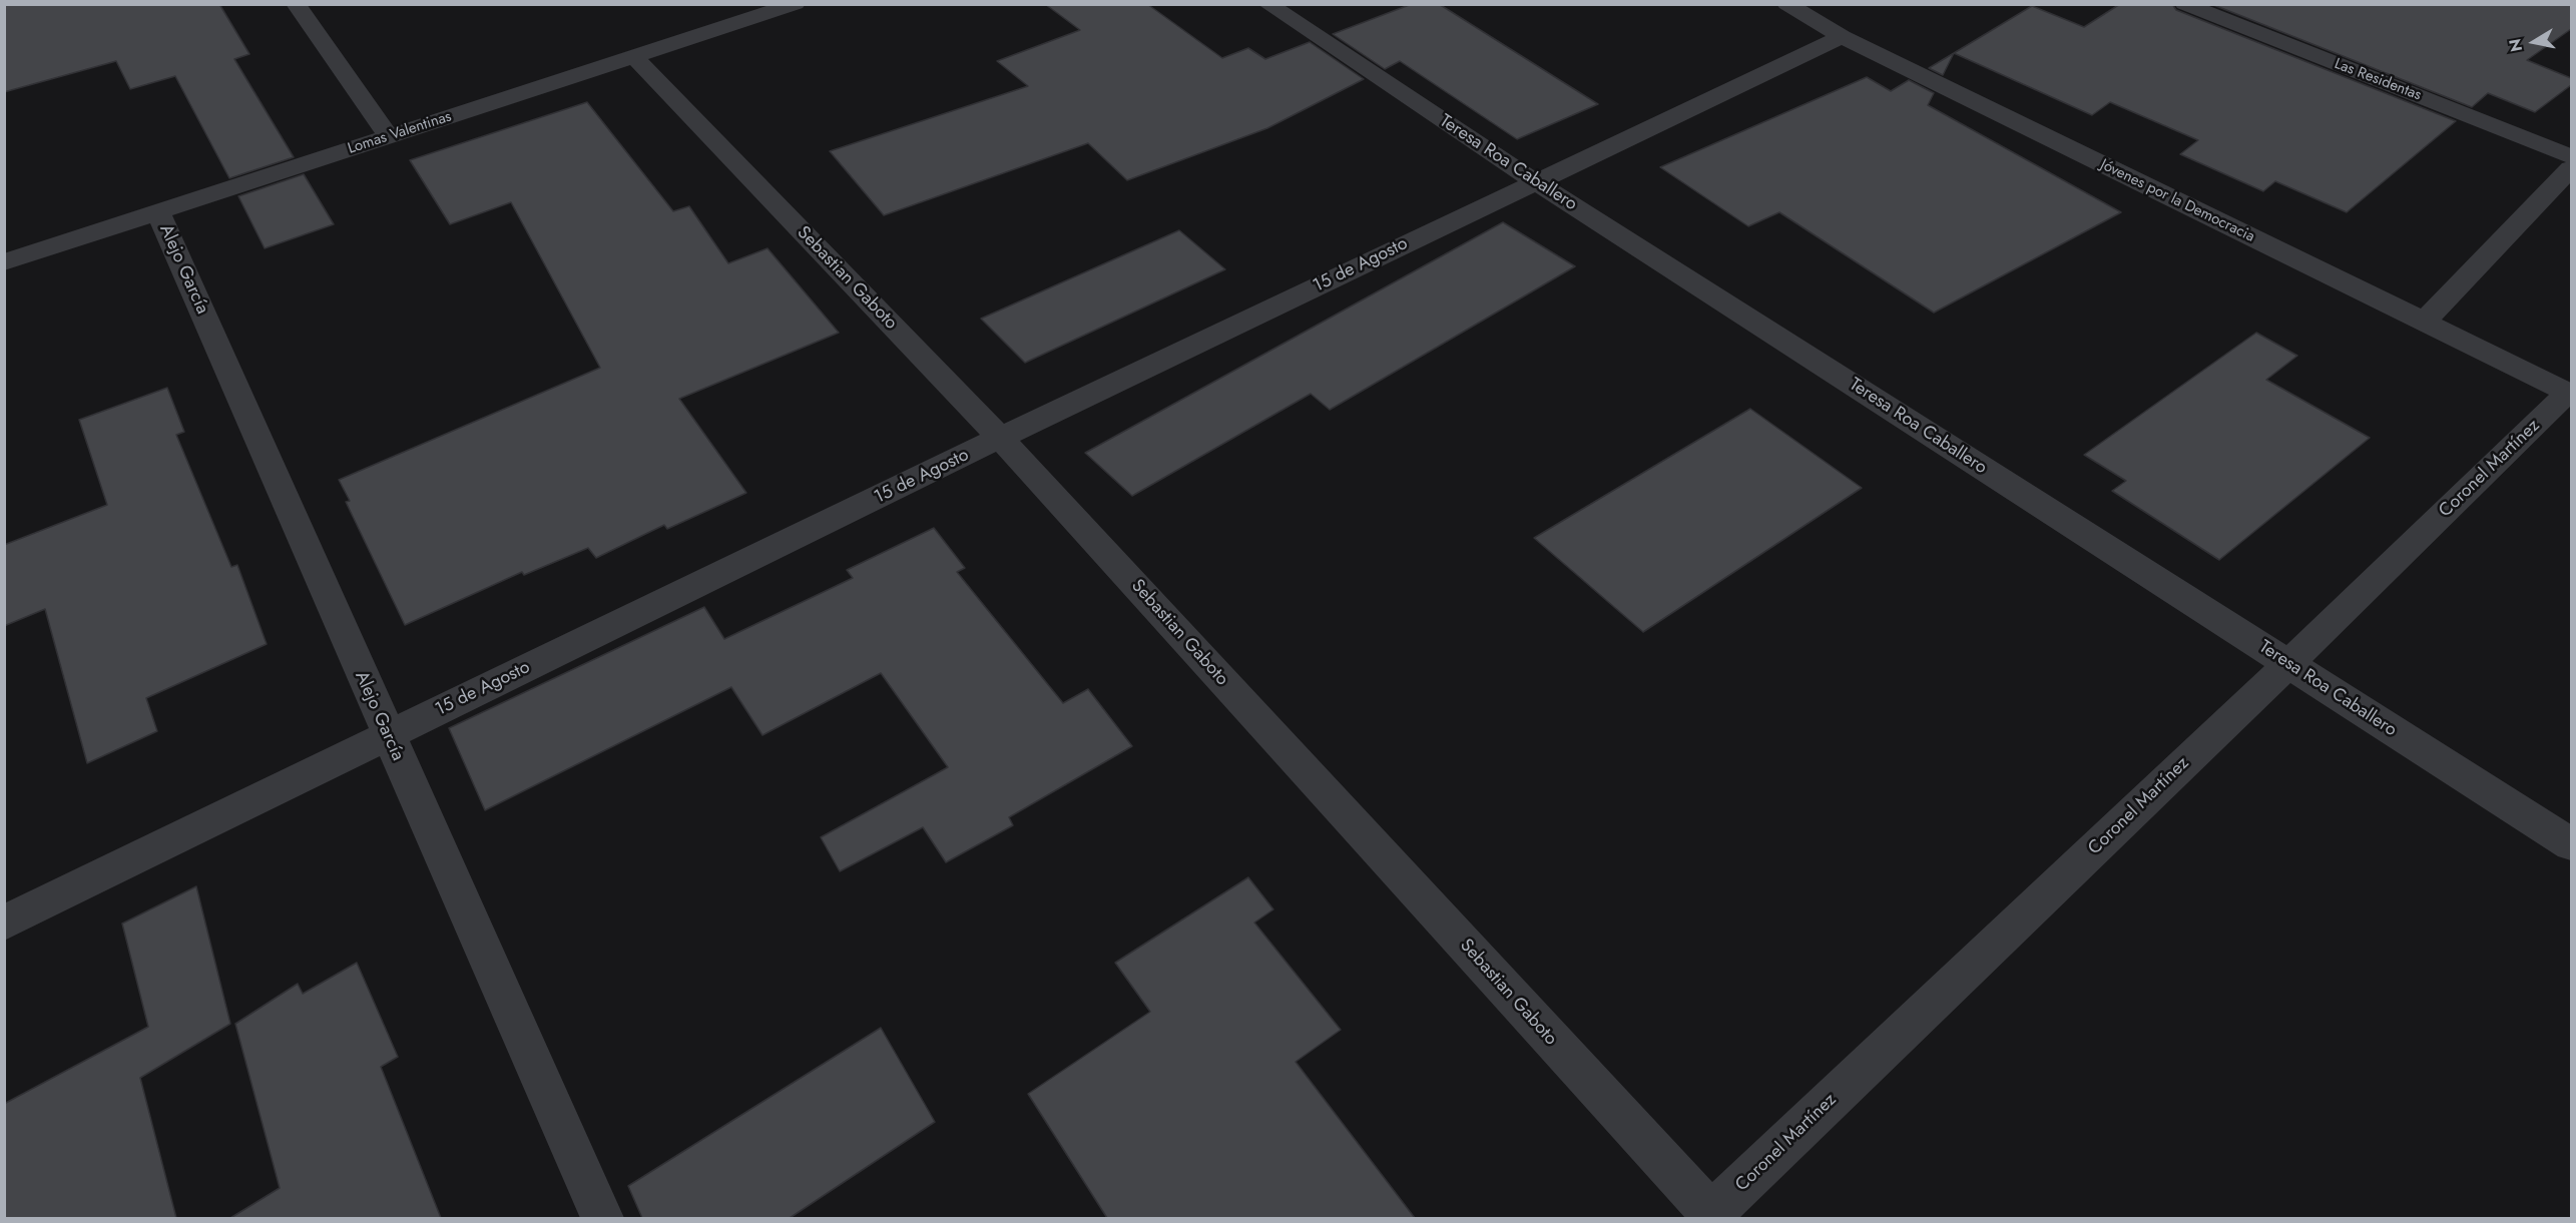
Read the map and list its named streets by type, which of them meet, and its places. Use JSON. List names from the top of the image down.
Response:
{
  "streets": {
    "street": [
      "Las Residentas",
      "Lomas Valentinas",
      "Teresa Roa Caballero",
      "Jóvenes por la Democracia",
      "15 de Agosto",
      "Alejo García",
      "Sebastian Gaboto",
      "Coronel Martínez"
    ]
  },
  "crossings": [
    ["Lomas Valentinas", "Alejo García"],
    ["Lomas Valentinas", "Sebastian Gaboto"],
    ["Teresa Roa Caballero", "15 de Agosto"],
    ["Teresa Roa Caballero", "Coronel Martínez"],
    ["Jóvenes por la Democracia", "15 de Agosto"],
    ["Jóvenes por la Democracia", "Coronel Martínez"],
    ["15 de Agosto", "Alejo García"],
    ["15 de Agosto", "Sebastian Gaboto"],
    ["Sebastian Gaboto", "Coronel Martínez"]
  ],
  "north": "left"
}
